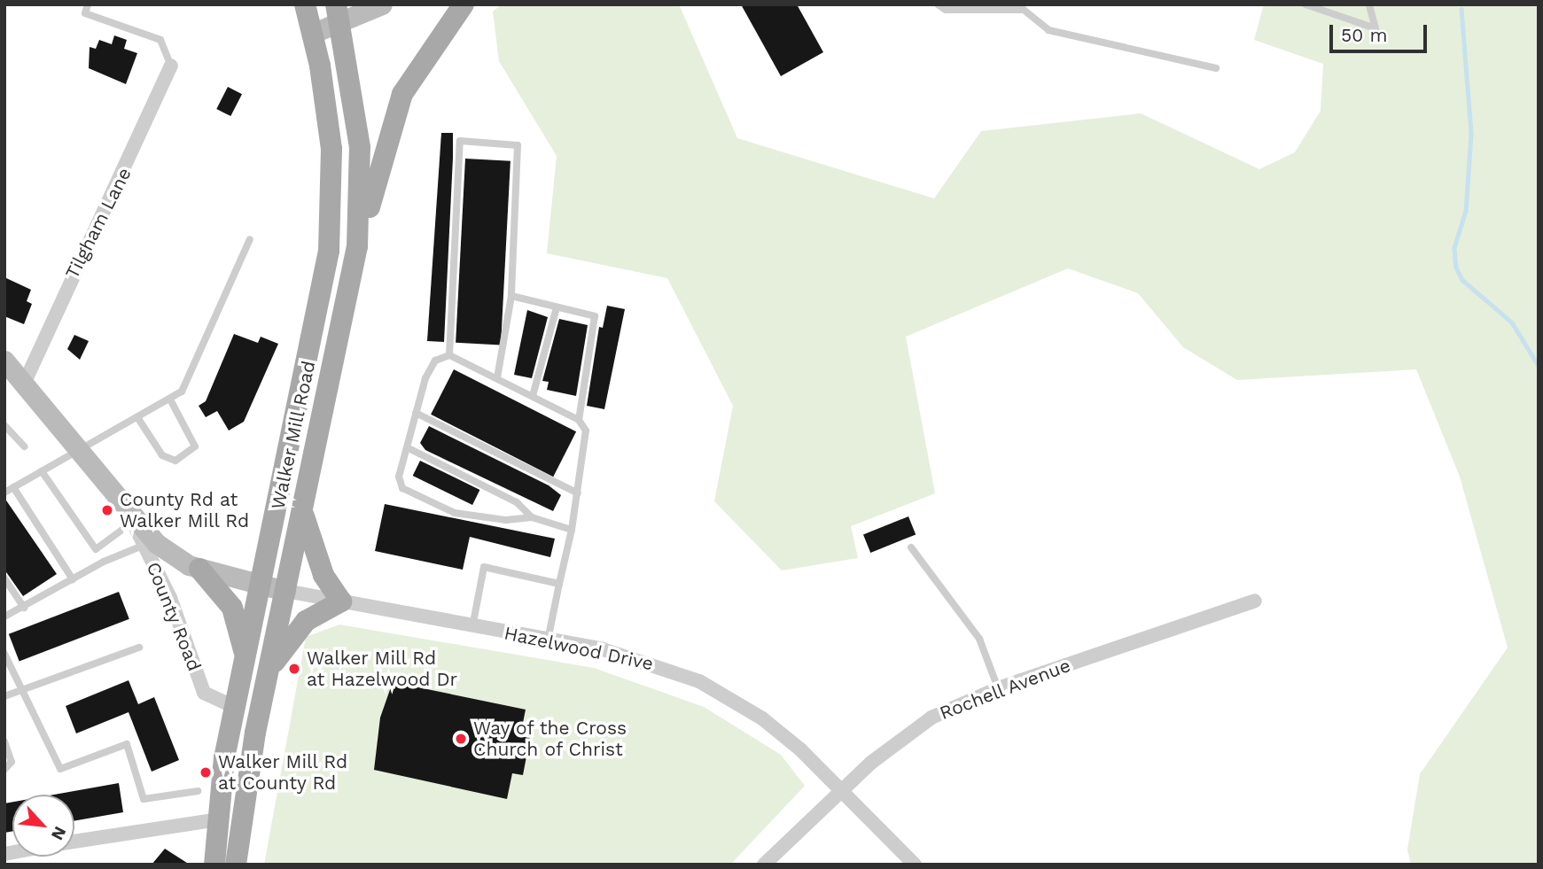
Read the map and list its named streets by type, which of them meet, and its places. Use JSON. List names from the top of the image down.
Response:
{
  "streets": {
    "main road": ["Walker Mill Road"],
    "street": [
      "Tilgham Lane",
      "County Road",
      "Hazelwood Drive",
      "Rochell Avenue"
    ]
  },
  "crossings": [
    ["Tilgham Lane", "County Road"],
    ["Walker Mill Road", "County Road"],
    ["Walker Mill Road", "Hazelwood Drive"],
    ["County Road", "Hazelwood Drive"],
    ["Hazelwood Drive", "Rochell Avenue"]
  ],
  "places": [
    "County Rd at Walker Mill Rd",
    "Walker Mill Rd at Hazelwood Dr",
    "Way of the Cross Church of Christ",
    "Walker Mill Rd at County Rd"
  ],
  "scale_bar": "50 m",
  "north": "bottom right"
}
